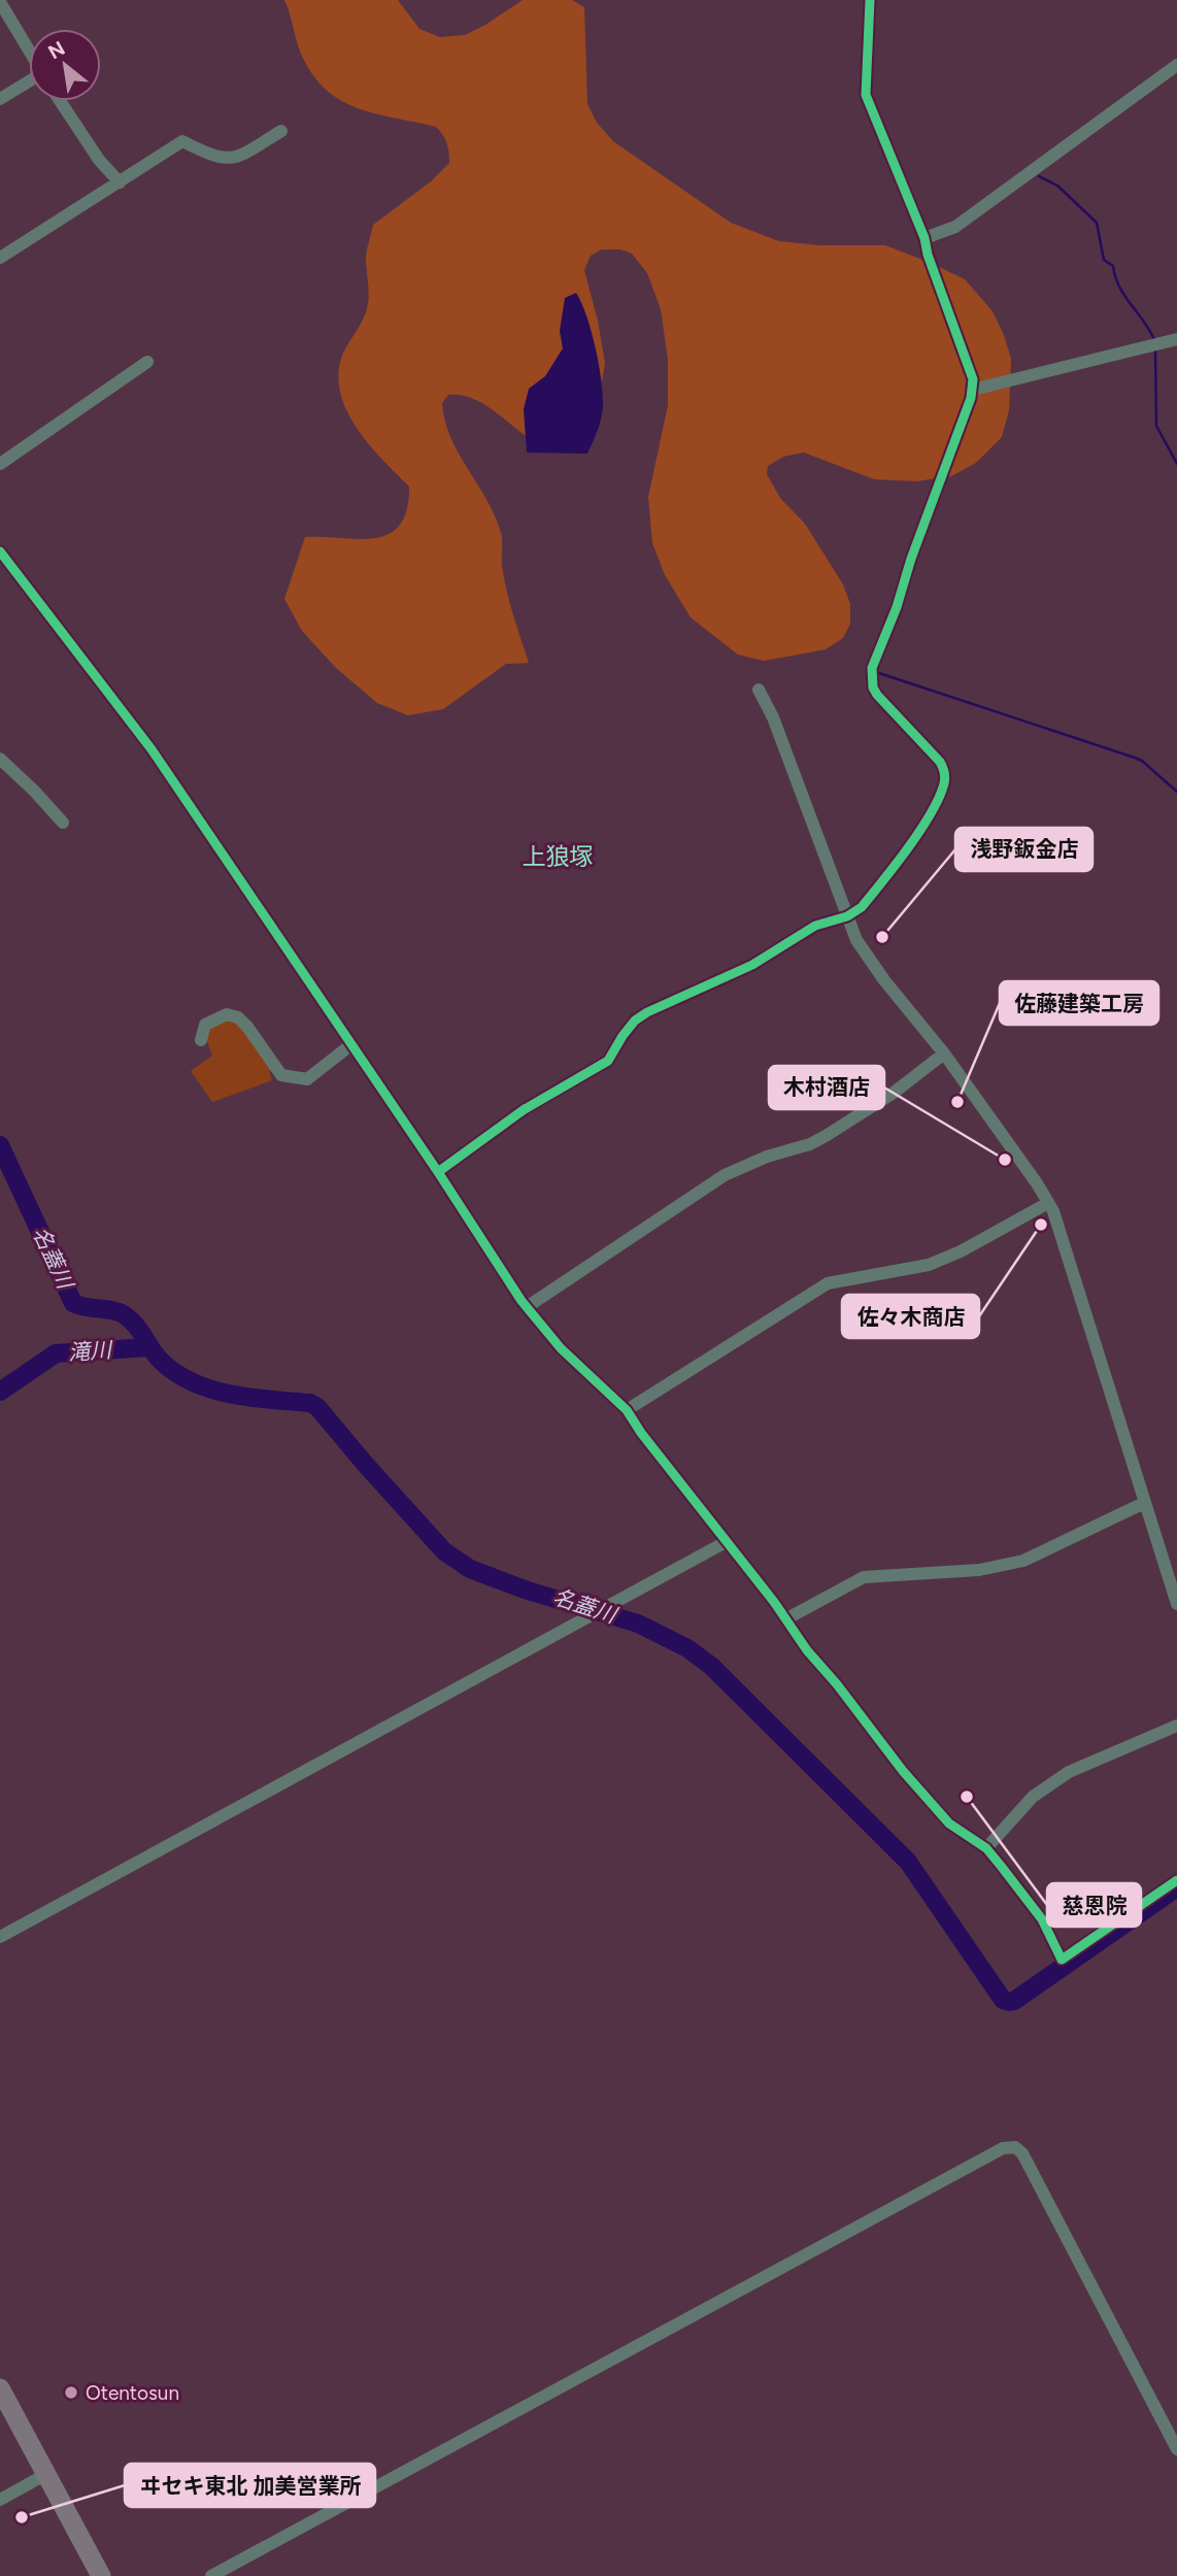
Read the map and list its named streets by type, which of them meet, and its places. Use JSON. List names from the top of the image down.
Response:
{
  "districts": ["上狼塚"],
  "water": ["名蓋川", "滝川"],
  "places": [
    "浅野鈑金店",
    "佐藤建築工房",
    "木村酒店",
    "佐々木商店",
    "慈恩院",
    "Otentosun",
    "ヰセキ東北 加美営業所"
  ],
  "north": "top left"
}
